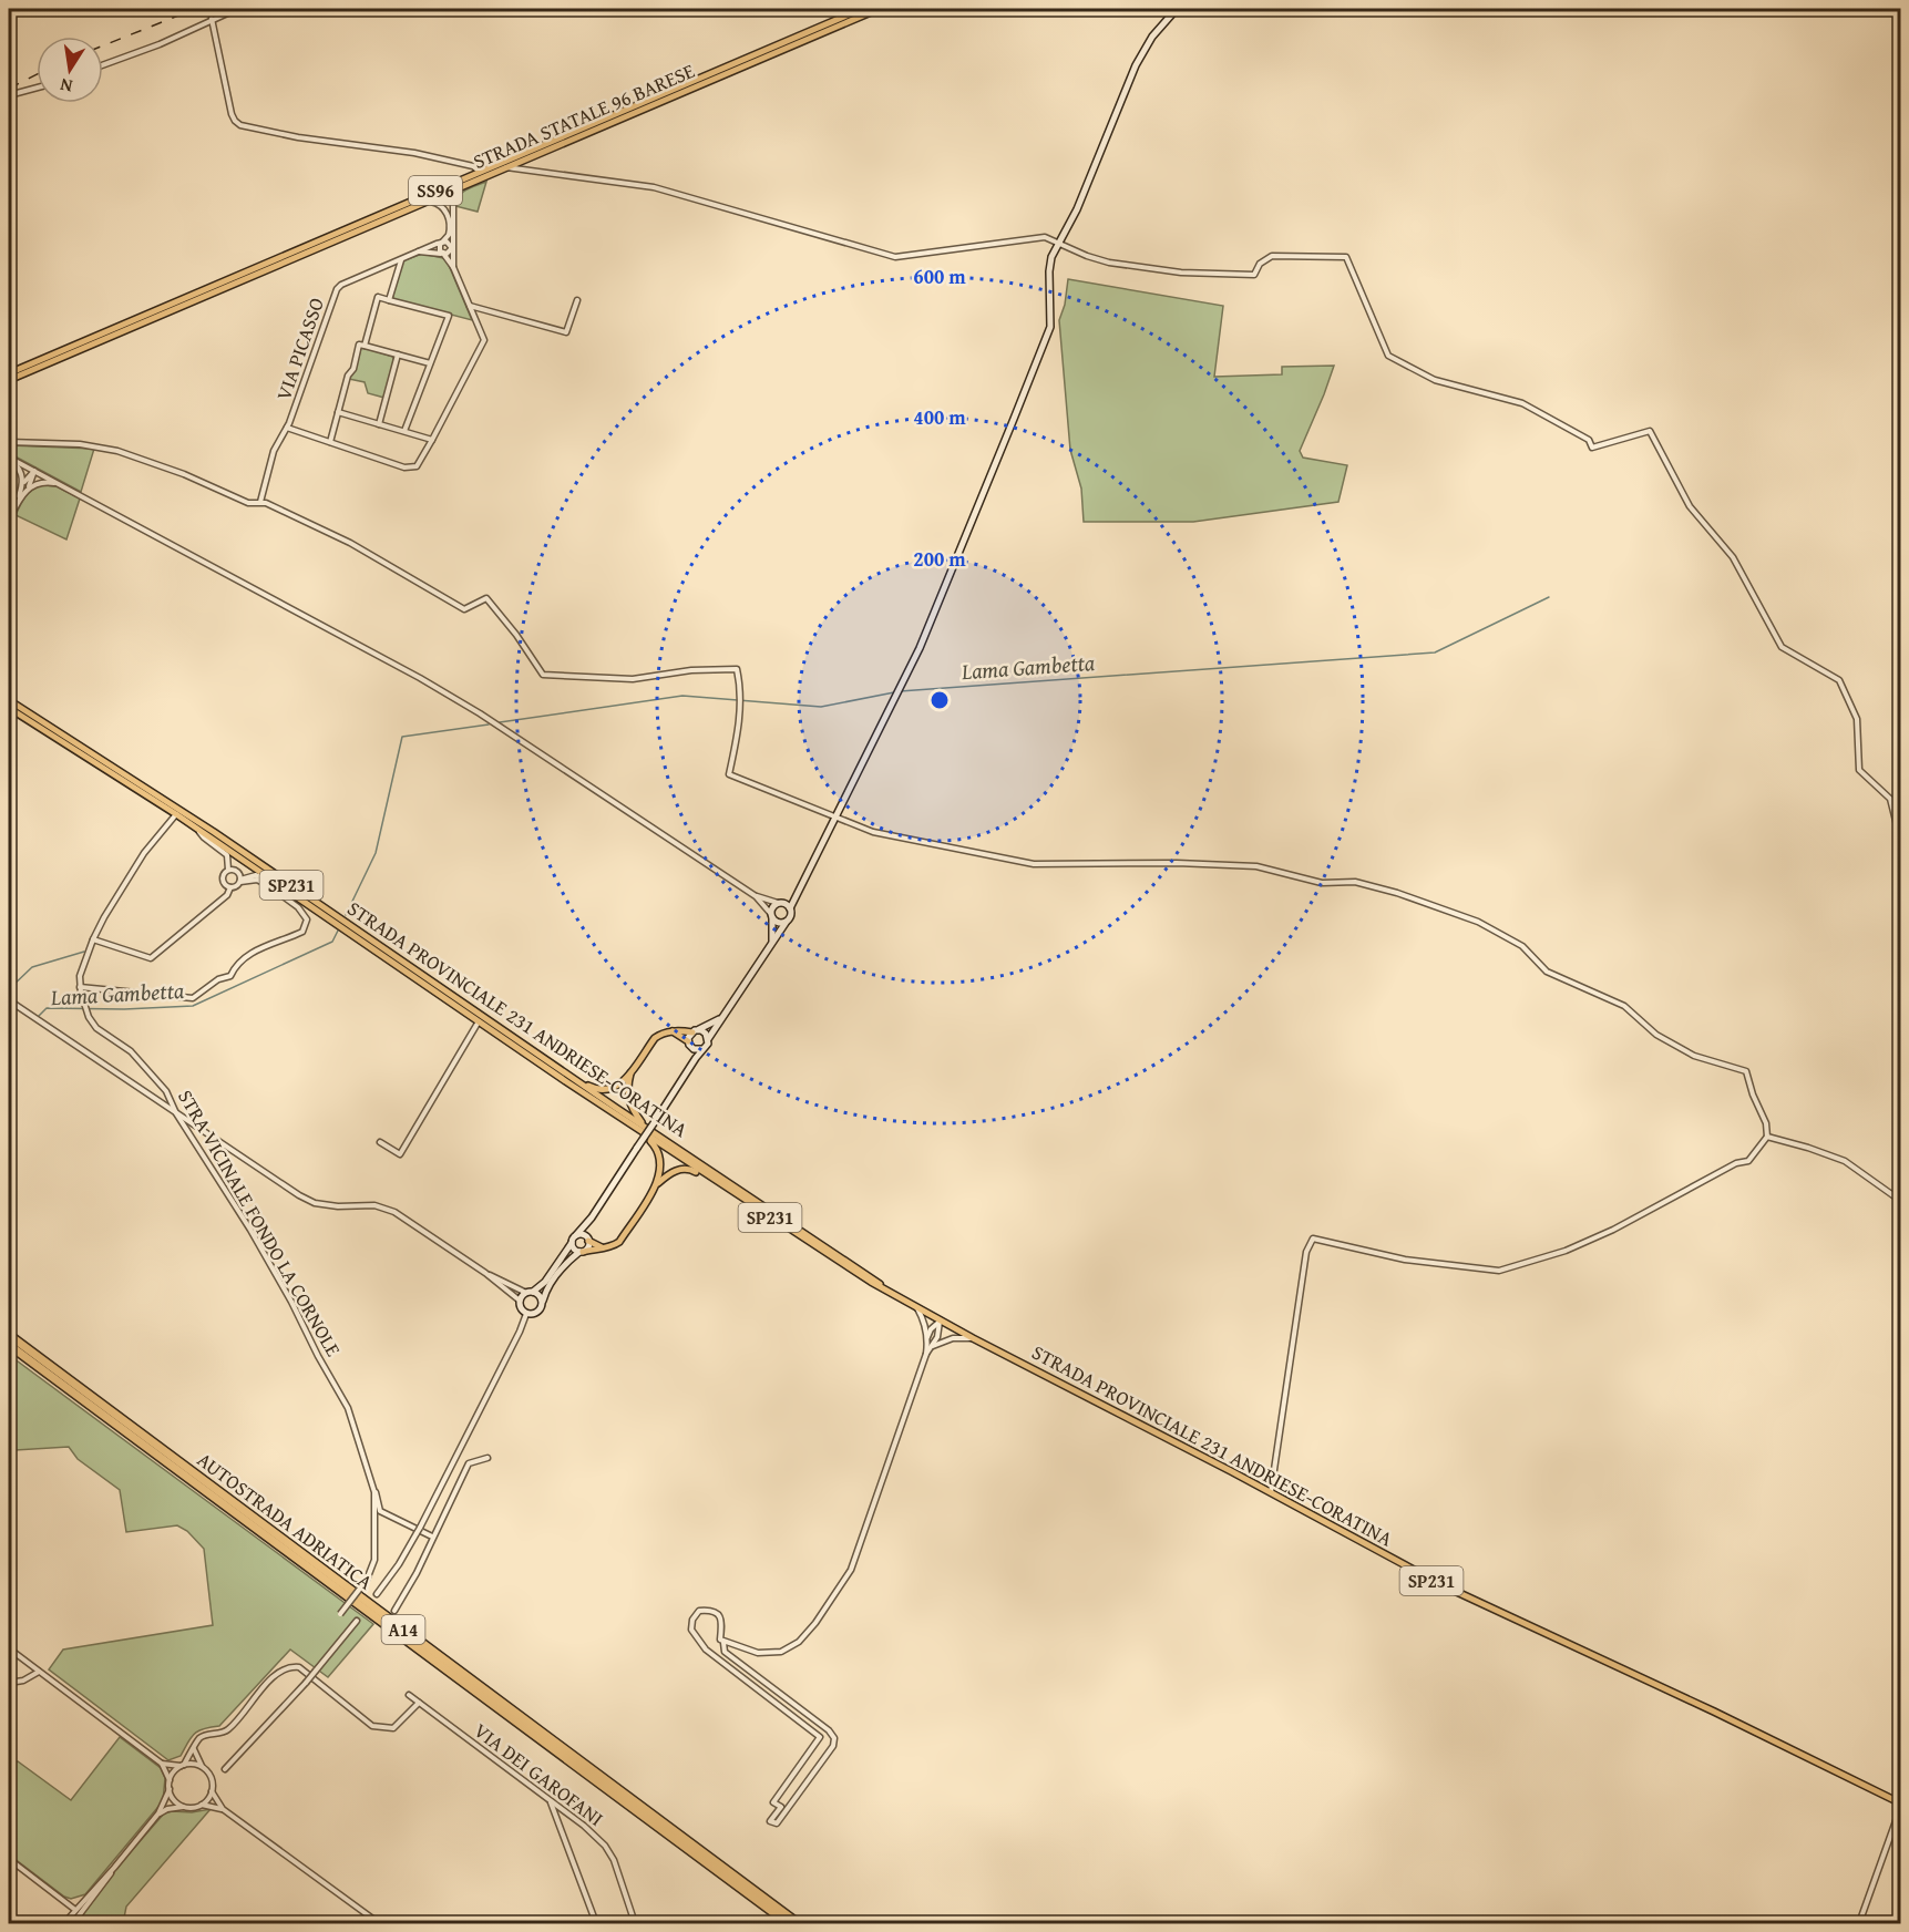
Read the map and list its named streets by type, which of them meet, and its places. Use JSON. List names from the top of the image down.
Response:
{
  "streets": {
    "highway": ["AUTOSTRADA ADRIATICA", "A14"],
    "main road": [
      "STRADA STATALE 96 BARESE",
      "SS96",
      "SP231",
      "STRADA PROVINCIALE 231 ANDRIESE-CORATINA"
    ],
    "street": ["VIA PICASSO", "STRA VICINALE FONDO LA CORNOLE", "VIA DEI GAROFANI"]
  },
  "crossings": [
    ["STRADA PROVINCIALE 231 ANDRIESE-CORATINA", "STRA VICINALE FONDO LA CORNOLE"]
  ],
  "water": ["Lama Gambetta"],
  "north": "bottom",
  "rings": ["600 m", "400 m", "200 m"]
}
